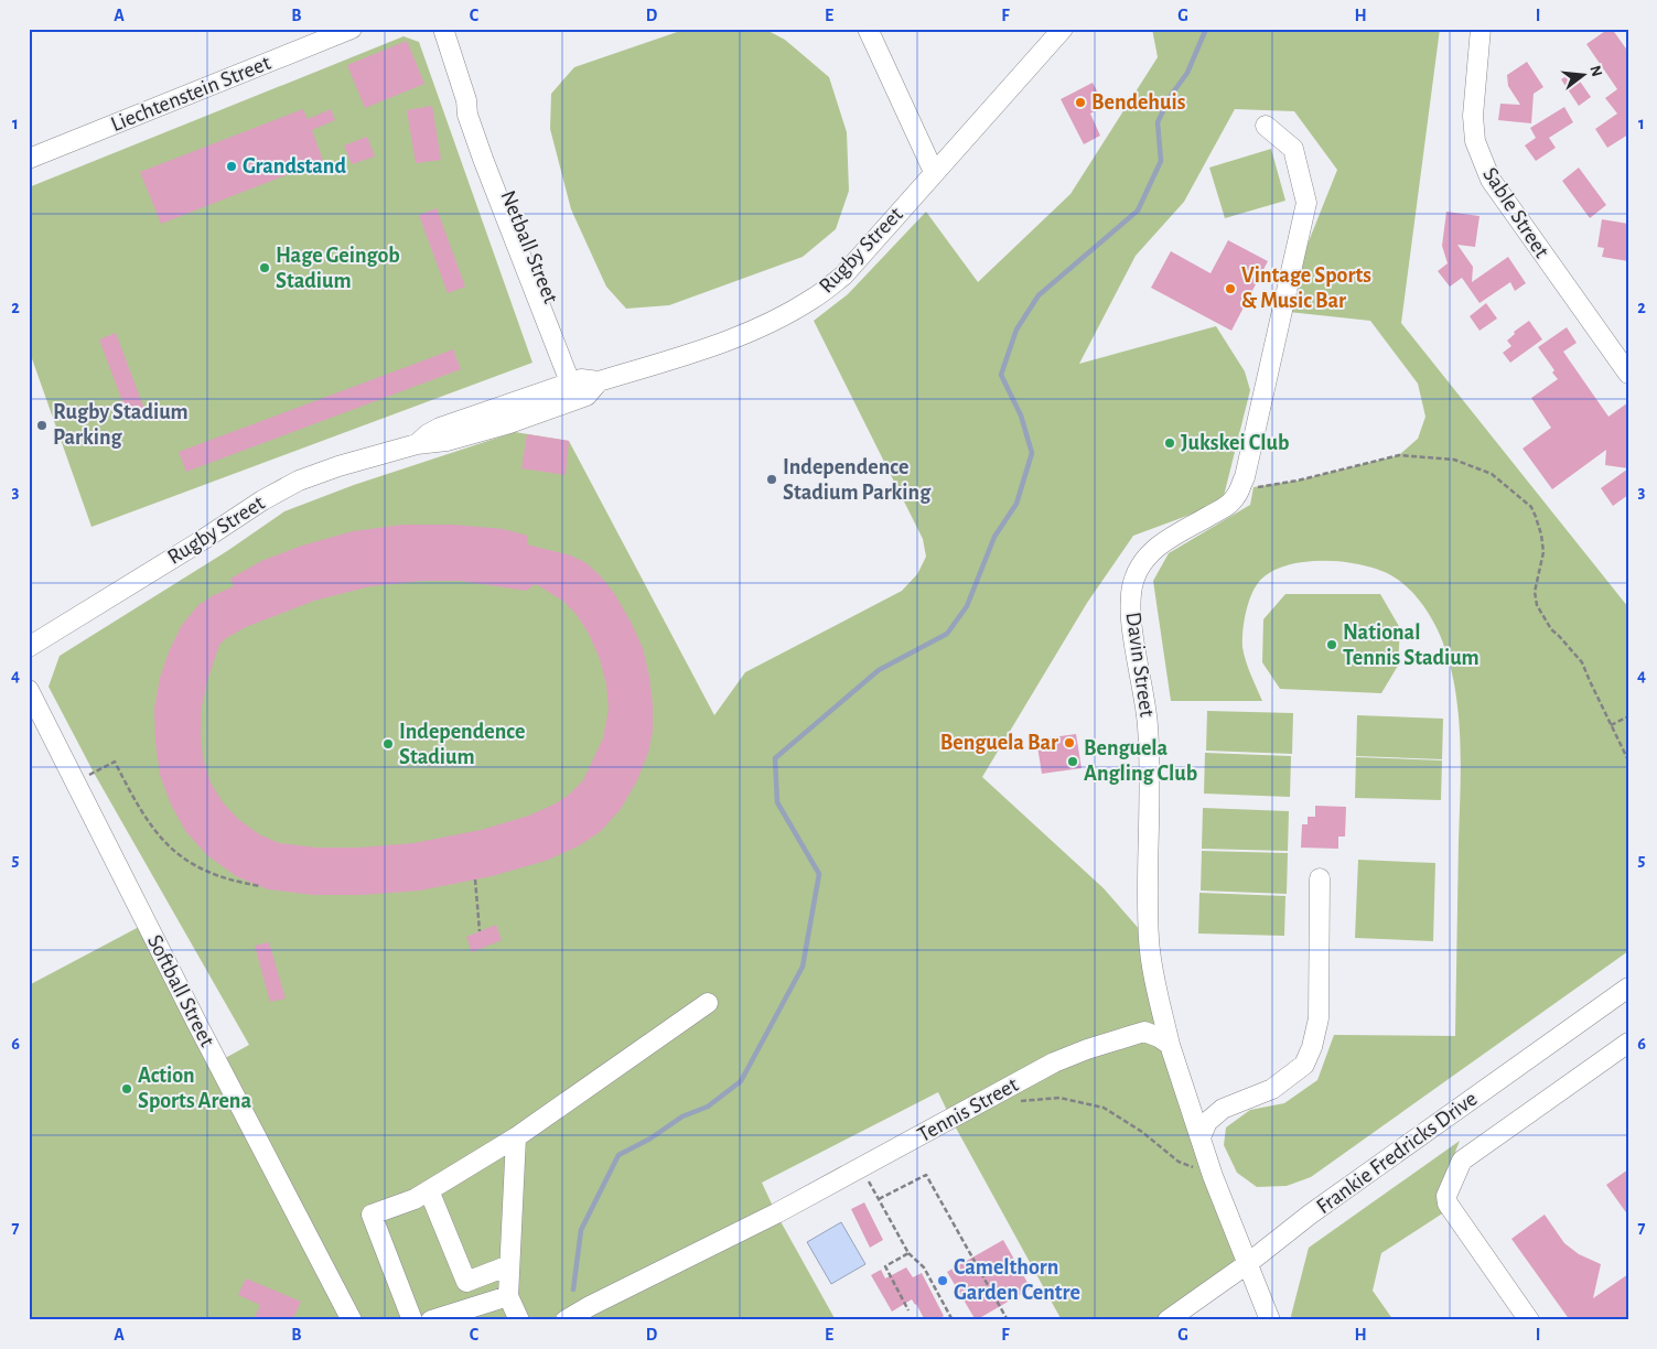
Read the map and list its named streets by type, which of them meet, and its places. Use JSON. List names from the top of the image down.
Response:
{
  "streets": {
    "street": [
      "Liechtenstein Street",
      "Sable Street",
      "Netball Street",
      "Rugby Street",
      "Davin Street",
      "Softball Street",
      "Tennis Street",
      "Frankie Fredricks Drive"
    ]
  },
  "crossings": [
    ["Netball Street", "Rugby Street"],
    ["Davin Street", "Tennis Street"]
  ],
  "places": [
    "Bendehuis",
    "Grandstand",
    "Hage Geingob Stadium",
    "Vintage Sports & Music Bar",
    "Rugby Stadium Parking",
    "Jukskei Club",
    "Independence Stadium Parking",
    "National Tennis Stadium",
    "Benguela Bar",
    "Independence Stadium",
    "Benguela Angling Club",
    "Action Sports Arena",
    "Camelthorn Garden Centre"
  ],
  "north": "right",
  "grid": {
    "columns": [
      "A",
      "B",
      "C",
      "D",
      "E",
      "F",
      "G",
      "H",
      "I"
    ],
    "rows": [
      "1",
      "2",
      "3",
      "4",
      "5",
      "6",
      "7"
    ]
  }
}
